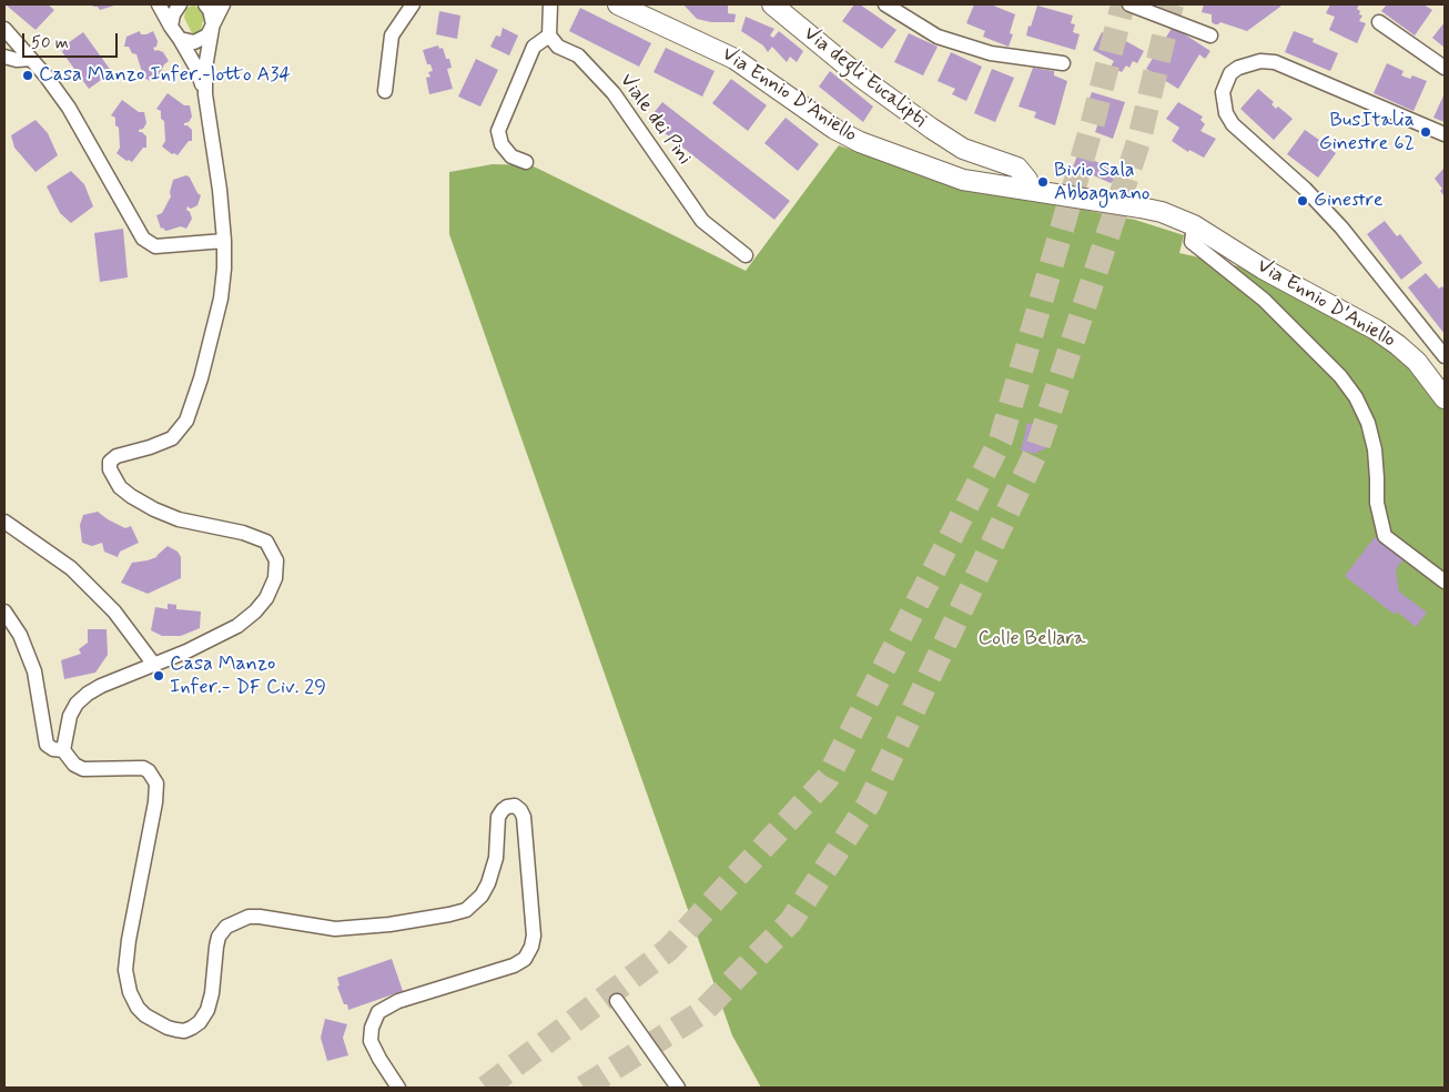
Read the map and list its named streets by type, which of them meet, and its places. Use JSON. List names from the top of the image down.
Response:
{
  "streets": {
    "street": ["Via degli Eucalipti", "Via Ennio D'Aniello", "Viale dei Pini"]
  },
  "crossings": [
    ["Via degli Eucalipti", "Via Ennio D'Aniello"]
  ],
  "parks": ["Colle Bellara"],
  "places": [
    "Casa Manzo Infer.-lotto A34",
    "BusItalia Ginestre 62",
    "Bivio Sala Abbagnano",
    "Ginestre",
    "Casa Manzo Infer.- DF Civ. 29"
  ],
  "scale_bar": "50 m"
}
